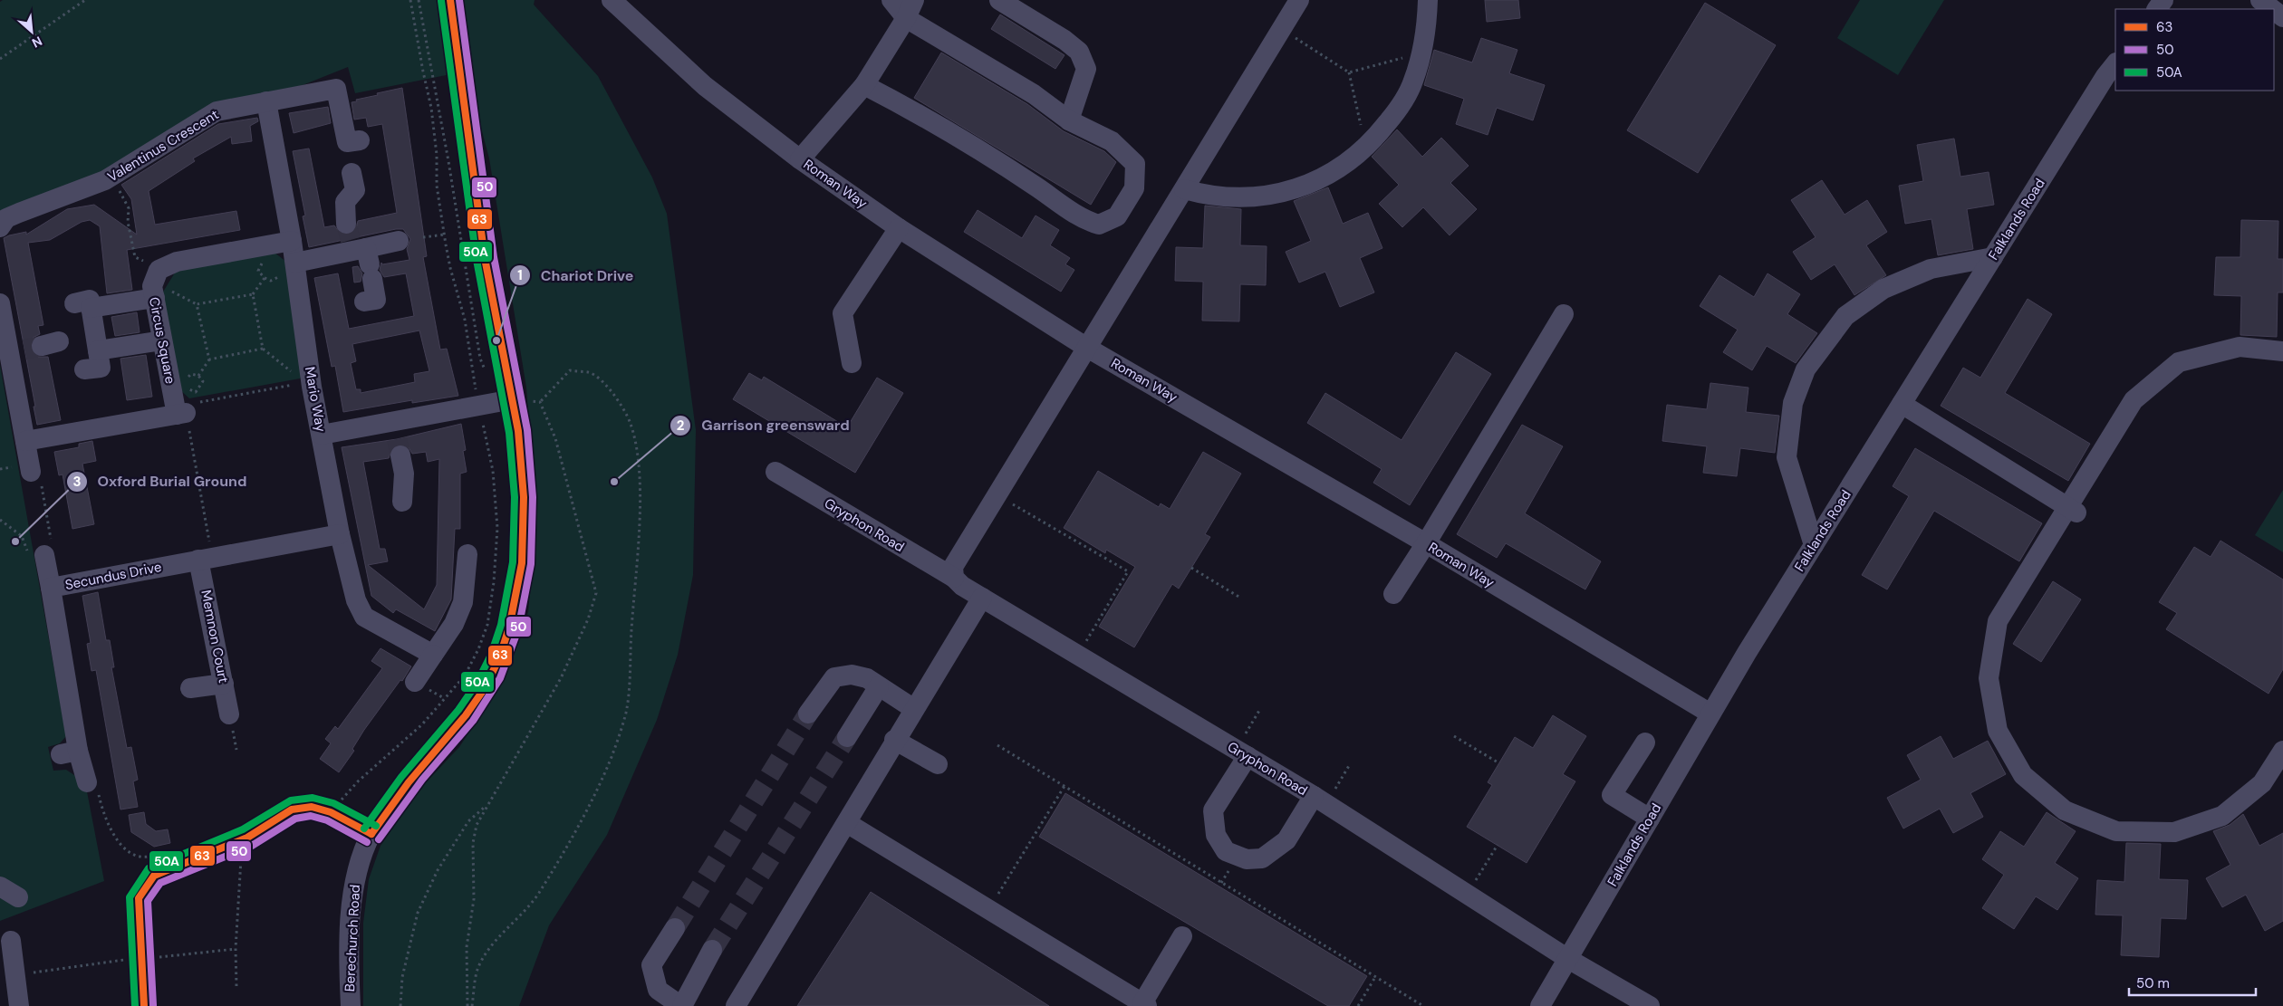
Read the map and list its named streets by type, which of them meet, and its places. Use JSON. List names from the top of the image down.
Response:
{
  "streets": {
    "street": [
      "Valentinus Crescent",
      "Roman Way",
      "Falklands Road",
      "Circus Square",
      "Mario Way",
      "Gryphon Road",
      "Secundus Drive",
      "Memnon Court",
      "Berechurch Road"
    ]
  },
  "crossings": [
    ["Valentinus Crescent", "Mario Way"],
    ["Roman Way", "Falklands Road"],
    ["Falklands Road", "Gryphon Road"],
    ["Mario Way", "Secundus Drive"],
    ["Secundus Drive", "Memnon Court"]
  ],
  "places": ["Chariot Drive", "Garrison greensward", "Oxford Burial Ground"],
  "lines": ["transit line 63", "transit line 50", "transit line 50A"],
  "legend": ["63", "50", "50A"],
  "scale_bar": "50 m",
  "north": "bottom right"
}
